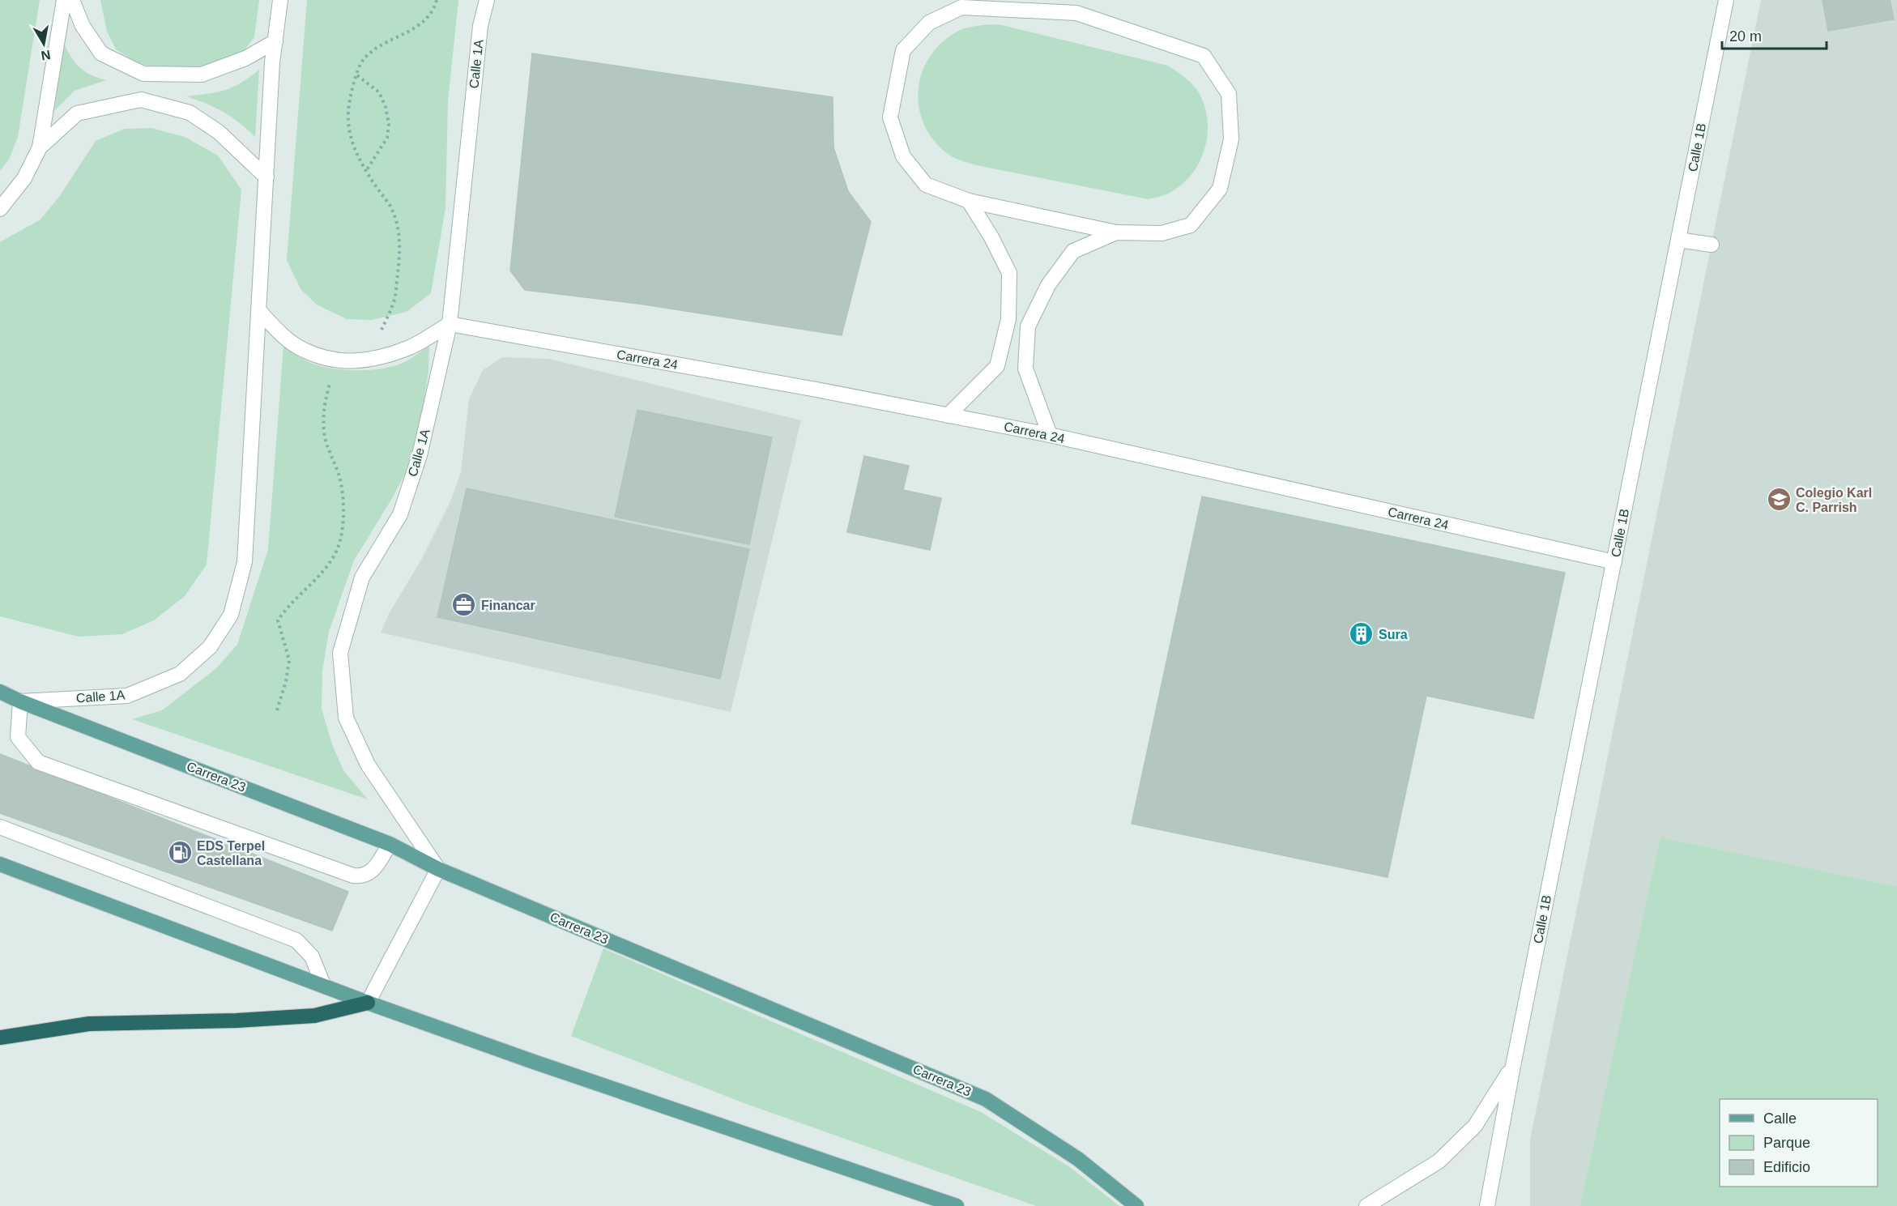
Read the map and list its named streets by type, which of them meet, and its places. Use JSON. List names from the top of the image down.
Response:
{
  "streets": {
    "main road": ["Carrera 23"],
    "street": ["Calle 1A", "Calle 1B", "Carrera 24"]
  },
  "crossings": [
    ["Calle 1A", "Carrera 24"],
    ["Calle 1A", "Carrera 23"],
    ["Calle 1B", "Carrera 24"]
  ],
  "places": {
    "school or university": ["Colegio Karl C. Parrish"],
    "office": ["Financar"],
    "building": ["Sura"],
    "fuel station": ["EDS Terpel Castellana"]
  },
  "legend": ["Calle", "Parque", "Edificio"],
  "scale_bar": "20 m",
  "north": "bottom"
}
